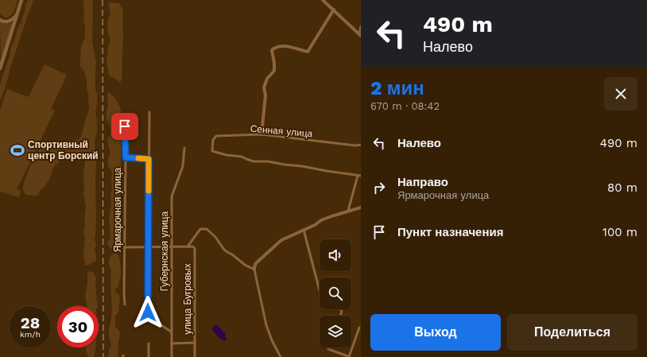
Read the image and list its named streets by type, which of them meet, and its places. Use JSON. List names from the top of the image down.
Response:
{
  "streets": {
    "street": [
      "Сенная улица",
      "Ярмарочная улица",
      "Губернская улица",
      "улица Бугровых"
    ]
  },
  "places": {
    "sports": ["Спортивный центр Борский"]
  },
  "page": {
    "turn": ["490 m", "Налево"],
    "heading": ["2 мин", "670 m · 08:42"],
    "list": [
      {
        "name": "Налево",
        "value": "490 m"
      },
      {
        "name": "Направо",
        "note": "Ярмарочная улица",
        "value": "80 m"
      },
      {
        "name": "Пункт назначения",
        "value": "100 m"
      }
    ],
    "speed": "28 km/h",
    "limit": "30",
    "buttons": ["Выход", "Поделиться"]
  }
}
